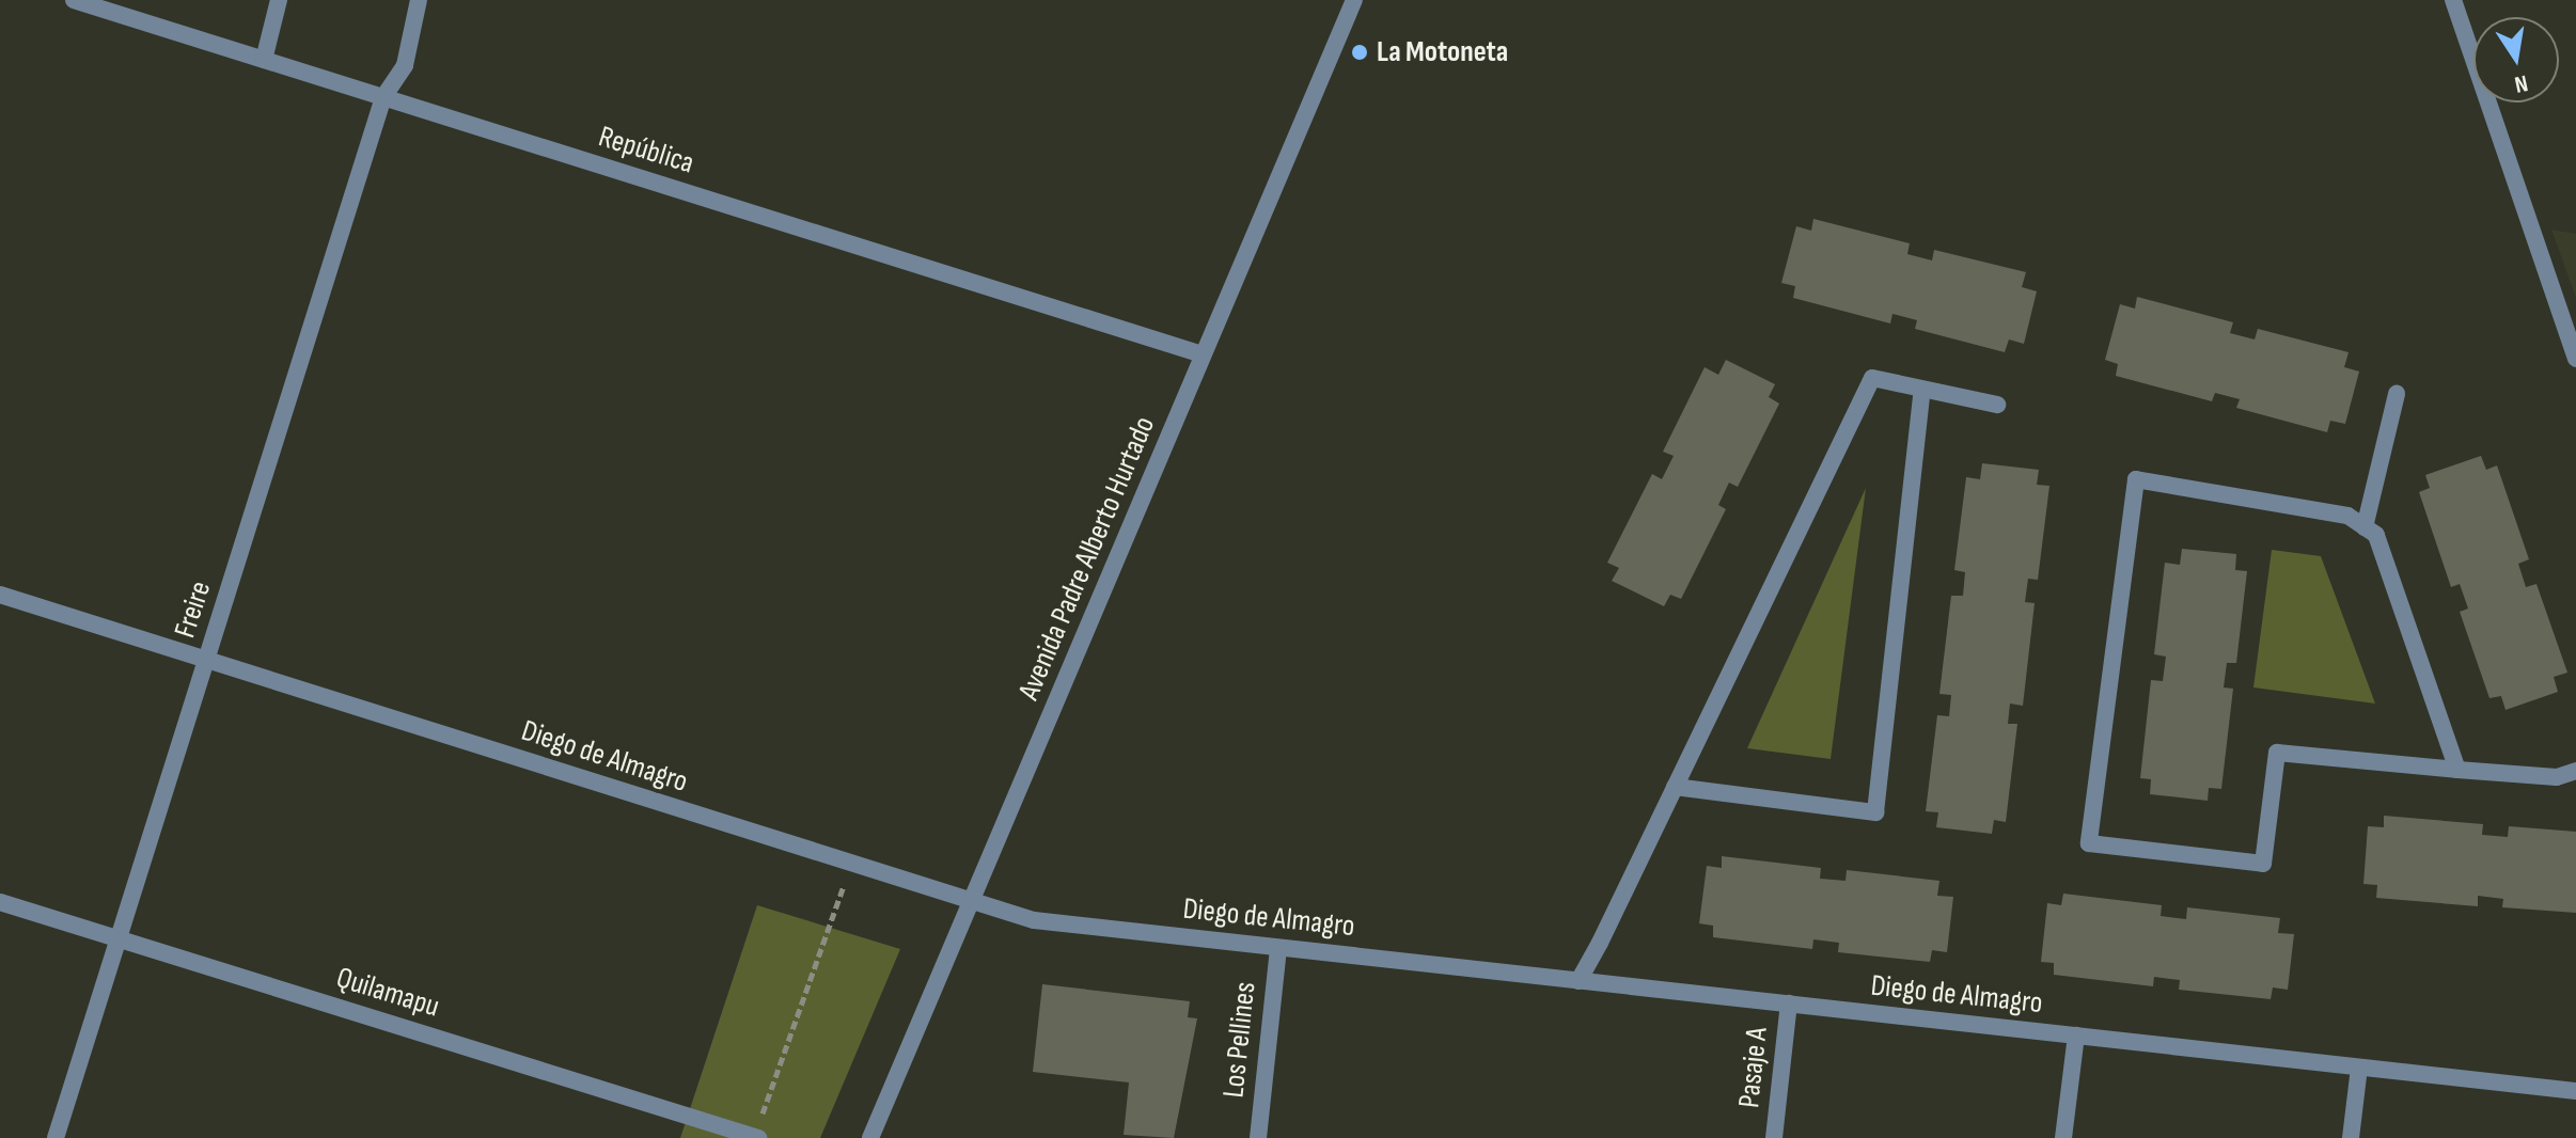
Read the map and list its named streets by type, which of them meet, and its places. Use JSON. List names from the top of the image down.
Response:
{
  "streets": {
    "street": [
      "República",
      "Avenida Padre Alberto Hurtado",
      "Freire",
      "Diego de Almagro",
      "Quilamapu",
      "Los Pellines",
      "Pasaje A"
    ]
  },
  "crossings": [
    ["República", "Avenida Padre Alberto Hurtado"],
    ["República", "Freire"],
    ["Avenida Padre Alberto Hurtado", "Diego de Almagro"],
    ["Freire", "Diego de Almagro"],
    ["Freire", "Quilamapu"],
    ["Diego de Almagro", "Los Pellines"],
    ["Diego de Almagro", "Pasaje A"]
  ],
  "places": ["La Motoneta"],
  "north": "bottom"
}
